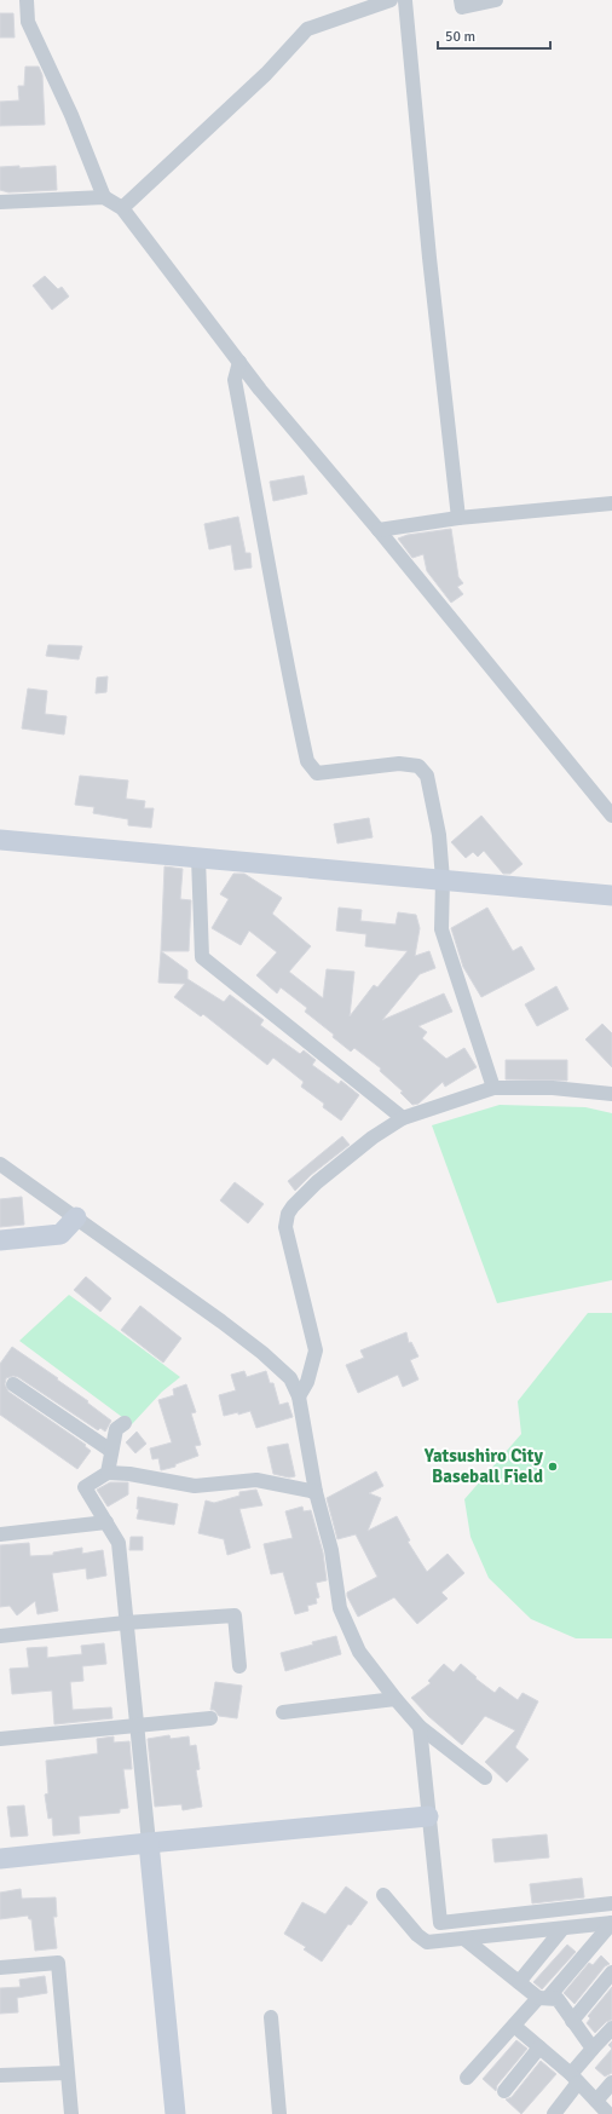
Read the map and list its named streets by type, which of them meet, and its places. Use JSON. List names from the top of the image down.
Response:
{
  "places": ["Yatsushiro City Baseball Field"],
  "scale_bar": "50 m"
}
